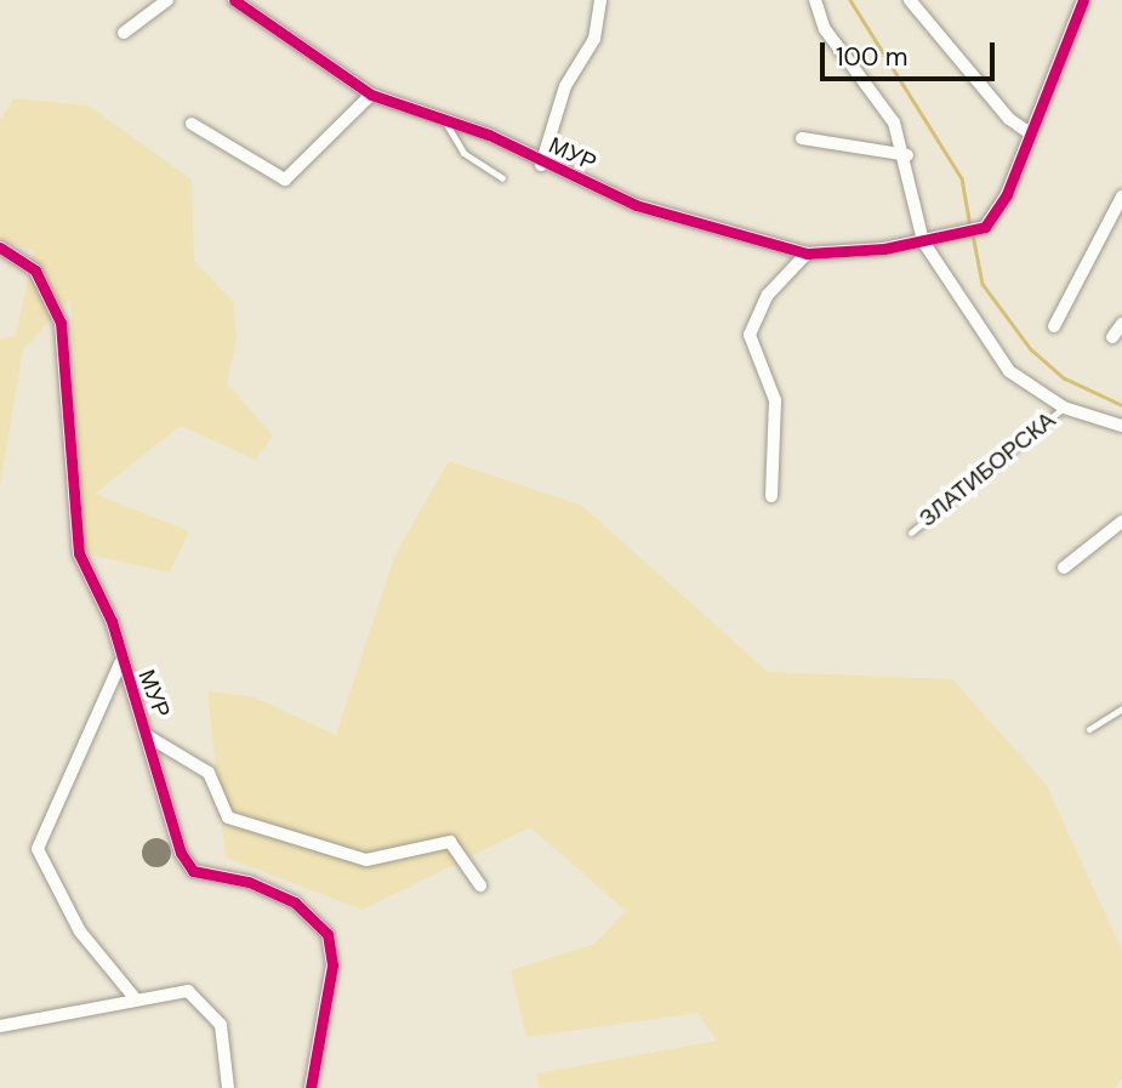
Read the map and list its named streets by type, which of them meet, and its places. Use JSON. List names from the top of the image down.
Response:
{
  "streets": {
    "street": ["МУР", "ЗЛАТИБОРСКА"]
  },
  "crossings": [
    ["МУР", "ЗЛАТИБОРСКА"]
  ],
  "scale_bar": "100 m"
}
